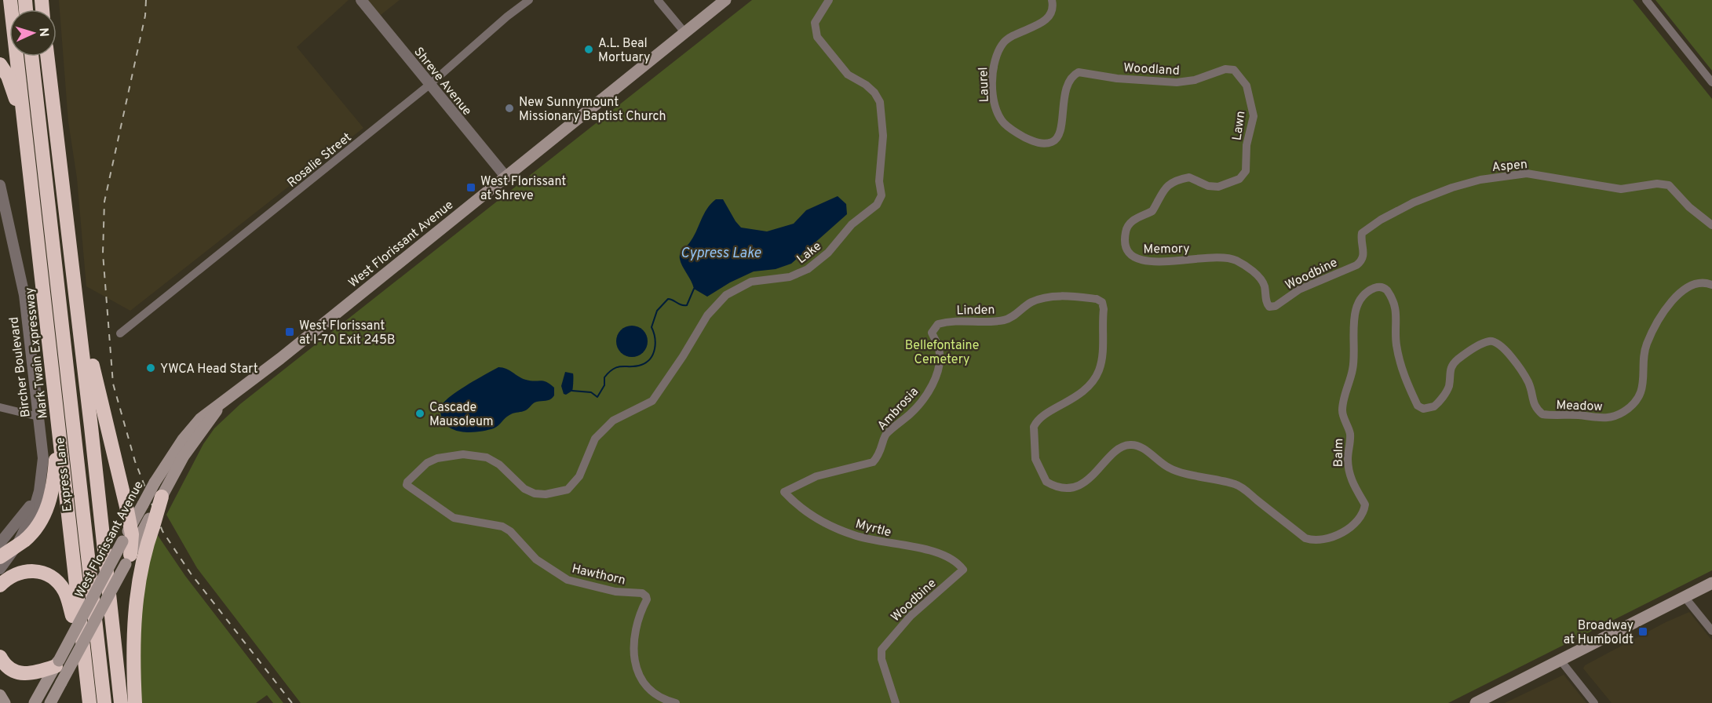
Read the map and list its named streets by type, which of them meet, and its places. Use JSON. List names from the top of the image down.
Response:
{
  "streets": {
    "highway": ["Mark Twain Expressway", "Express Lane"],
    "main road": ["West Florissant Avenue"],
    "street": [
      "Woodland",
      "Shreve Avenue",
      "Laurel",
      "Lawn",
      "Rosalie Street",
      "Aspen",
      "Memory",
      "Lake",
      "Woodbine",
      "Linden",
      "Bircher Boulevard",
      "Meadow",
      "Ambrosia",
      "Balm",
      "Myrtle",
      "Hawthorn"
    ]
  },
  "crossings": [
    ["Woodland", "Laurel"],
    ["Woodland", "Lawn"],
    ["Shreve Avenue", "Rosalie Street"],
    ["Shreve Avenue", "West Florissant Avenue"],
    ["Lawn", "Memory"],
    ["Aspen", "Woodbine"],
    ["Memory", "Woodbine"],
    ["Lake", "Hawthorn"],
    ["Woodbine", "Myrtle"],
    ["Linden", "Ambrosia"],
    ["Linden", "Balm"],
    ["Meadow", "Balm"],
    ["Ambrosia", "Myrtle"]
  ],
  "water": ["Cypress Lake"],
  "parks": ["Bellefontaine Cemetery"],
  "places": {
    "other": [
      "A.L. Beal Mortuary",
      "New Sunnymount Missionary Baptist Church",
      "YWCA Head Start",
      "Cascade Mausoleum"
    ],
    "transit": ["West Florissant at Shreve", "West Florissant at I-70 Exit 245B", "Broadway at Humboldt"]
  },
  "north": "right"
}
